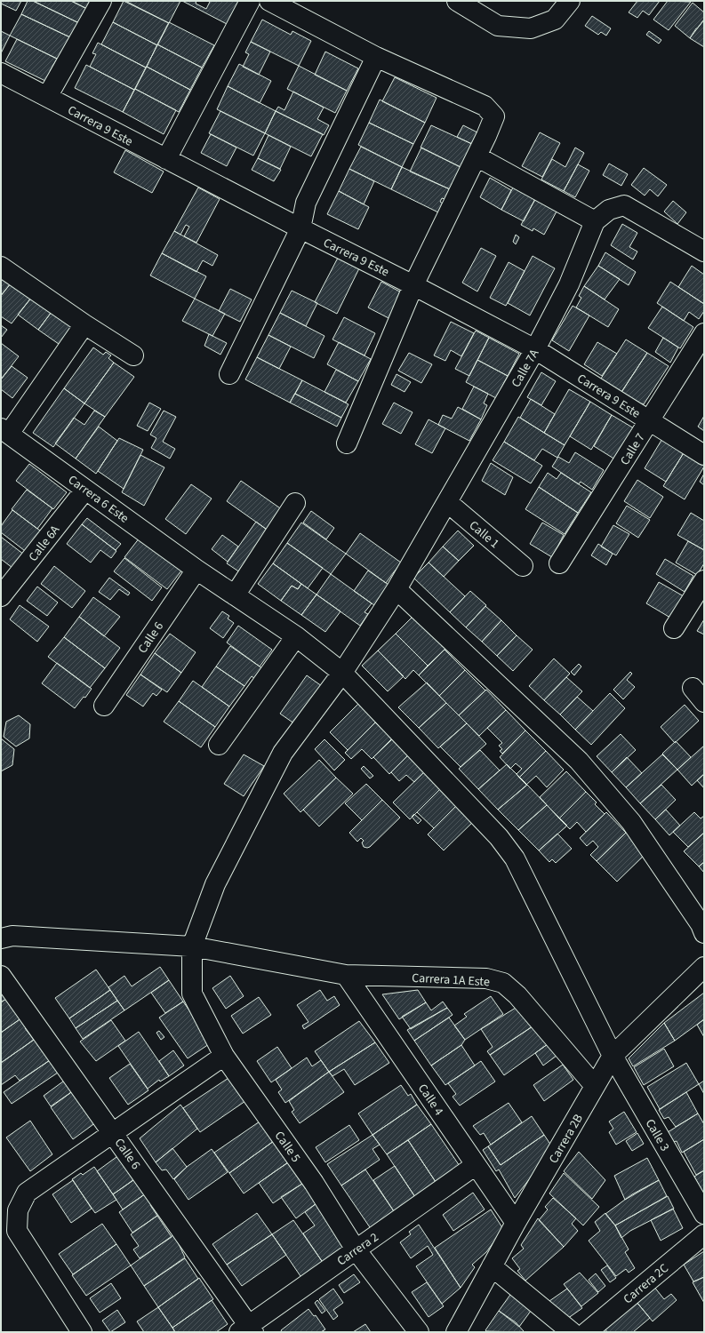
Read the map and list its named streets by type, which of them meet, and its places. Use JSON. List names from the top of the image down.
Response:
{
  "streets": {
    "street": [
      "Carrera 9 Este",
      "Calle 7A",
      "Calle 7",
      "Carrera 6 Este",
      "Calle 1",
      "Calle 6A",
      "Calle 6",
      "Carrera 1A Este",
      "Calle 4",
      "Calle 3",
      "Carrera 2B",
      "Calle 5",
      "Carrera 2",
      "Carrera 2C"
    ]
  },
  "crossings": [
    ["Carrera 9 Este", "Calle 7A"],
    ["Carrera 9 Este", "Calle 7"],
    ["Calle 7A", "Carrera 6 Este"],
    ["Calle 7A", "Calle 1"],
    ["Calle 7A", "Carrera 1A Este"],
    ["Calle 7A", "Calle 3"],
    ["Calle 7A", "Calle 5"],
    ["Carrera 6 Este", "Calle 6A"],
    ["Carrera 6 Este", "Calle 6"],
    ["Carrera 6 Este", "Calle 3"],
    ["Calle 6", "Carrera 2"],
    ["Carrera 1A Este", "Calle 4"],
    ["Carrera 1A Este", "Carrera 2B"],
    ["Carrera 1A Este", "Calle 5"],
    ["Calle 4", "Carrera 2B"],
    ["Calle 4", "Carrera 2"],
    ["Calle 3", "Carrera 2B"],
    ["Calle 5", "Carrera 2"]
  ]
}
